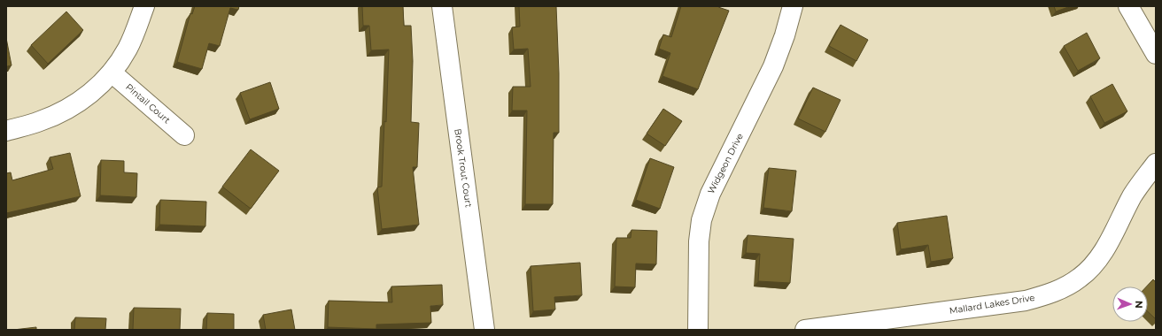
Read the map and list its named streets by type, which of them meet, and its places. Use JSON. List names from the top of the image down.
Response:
{
  "streets": {
    "street": [
      "Pintail Court",
      "Widgeon Drive",
      "Brook Trout Court",
      "Mallard Lakes Drive"
    ]
  },
  "north": "right"
}
